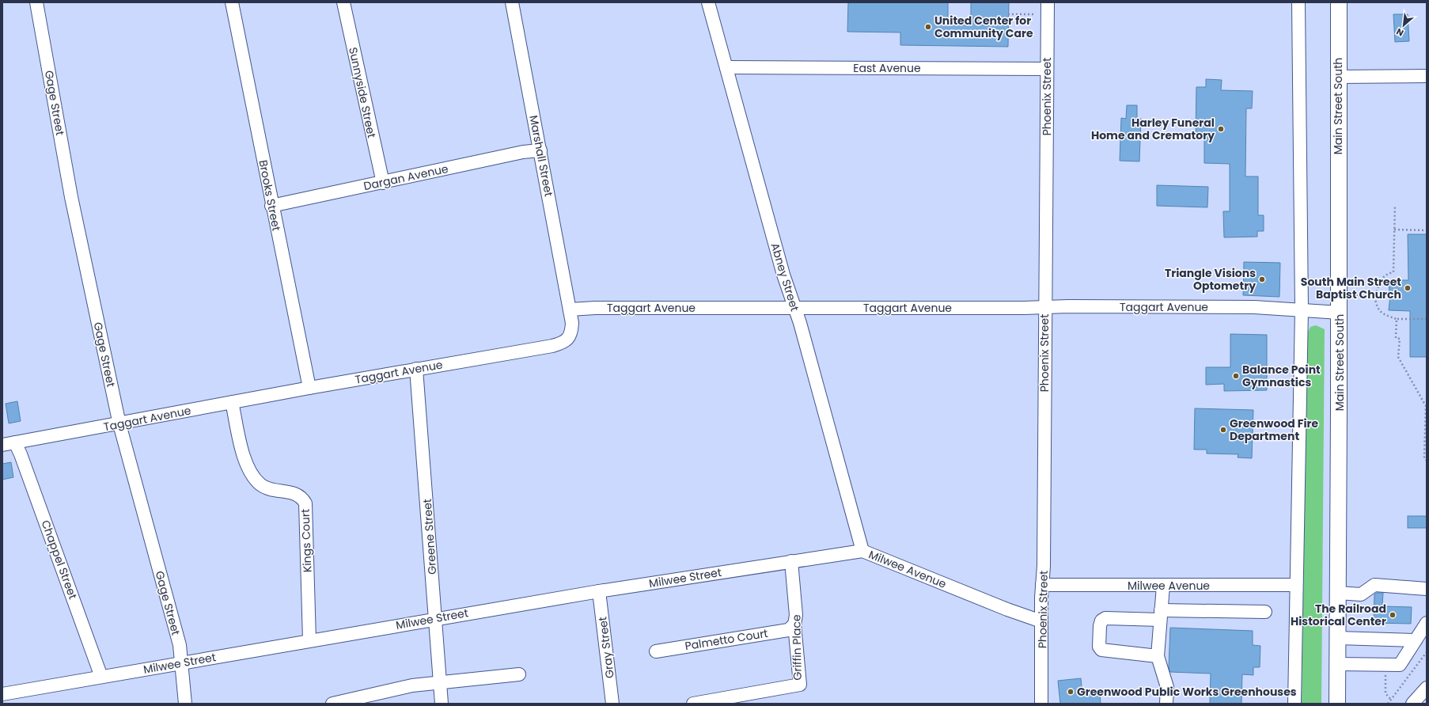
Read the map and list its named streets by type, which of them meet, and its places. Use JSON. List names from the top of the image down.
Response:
{
  "streets": {
    "main road": ["Main Street South"],
    "street": [
      "East Avenue",
      "Sunnyside Street",
      "Phoenix Street",
      "Gage Street",
      "Marshall Street",
      "Dargan Avenue",
      "Brooks Street",
      "Abney Street",
      "Taggart Avenue",
      "Greene Street",
      "Kings Court",
      "Chappel Street",
      "Milwee Avenue",
      "Milwee Street",
      "Palmetto Court",
      "Gray Street",
      "Griffin Place"
    ]
  },
  "crossings": [
    ["East Avenue", "Phoenix Street"],
    ["East Avenue", "Abney Street"],
    ["Sunnyside Street", "Dargan Avenue"],
    ["Phoenix Street", "Taggart Avenue"],
    ["Phoenix Street", "Milwee Avenue"],
    ["Gage Street", "Taggart Avenue"],
    ["Gage Street", "Milwee Street"],
    ["Main Street South", "Taggart Avenue"],
    ["Marshall Street", "Dargan Avenue"],
    ["Marshall Street", "Taggart Avenue"],
    ["Dargan Avenue", "Brooks Street"],
    ["Brooks Street", "Taggart Avenue"],
    ["Abney Street", "Taggart Avenue"],
    ["Abney Street", "Milwee Avenue"],
    ["Abney Street", "Milwee Street"],
    ["Taggart Avenue", "Greene Street"],
    ["Taggart Avenue", "Kings Court"],
    ["Taggart Avenue", "Chappel Street"],
    ["Greene Street", "Milwee Street"],
    ["Kings Court", "Milwee Street"],
    ["Chappel Street", "Milwee Street"],
    ["Milwee Avenue", "Milwee Street"],
    ["Milwee Street", "Gray Street"],
    ["Milwee Street", "Griffin Place"],
    ["Palmetto Court", "Griffin Place"]
  ],
  "places": [
    "United Center for Community Care",
    "Harley Funeral Home and Crematory",
    "Triangle Visions Optometry",
    "South Main Street Baptist Church",
    "Balance Point Gymnastics",
    "Greenwood Fire Department",
    "The Railroad Historical Center",
    "Greenwood Public Works Greenhouses"
  ],
  "north": "bottom left"
}
